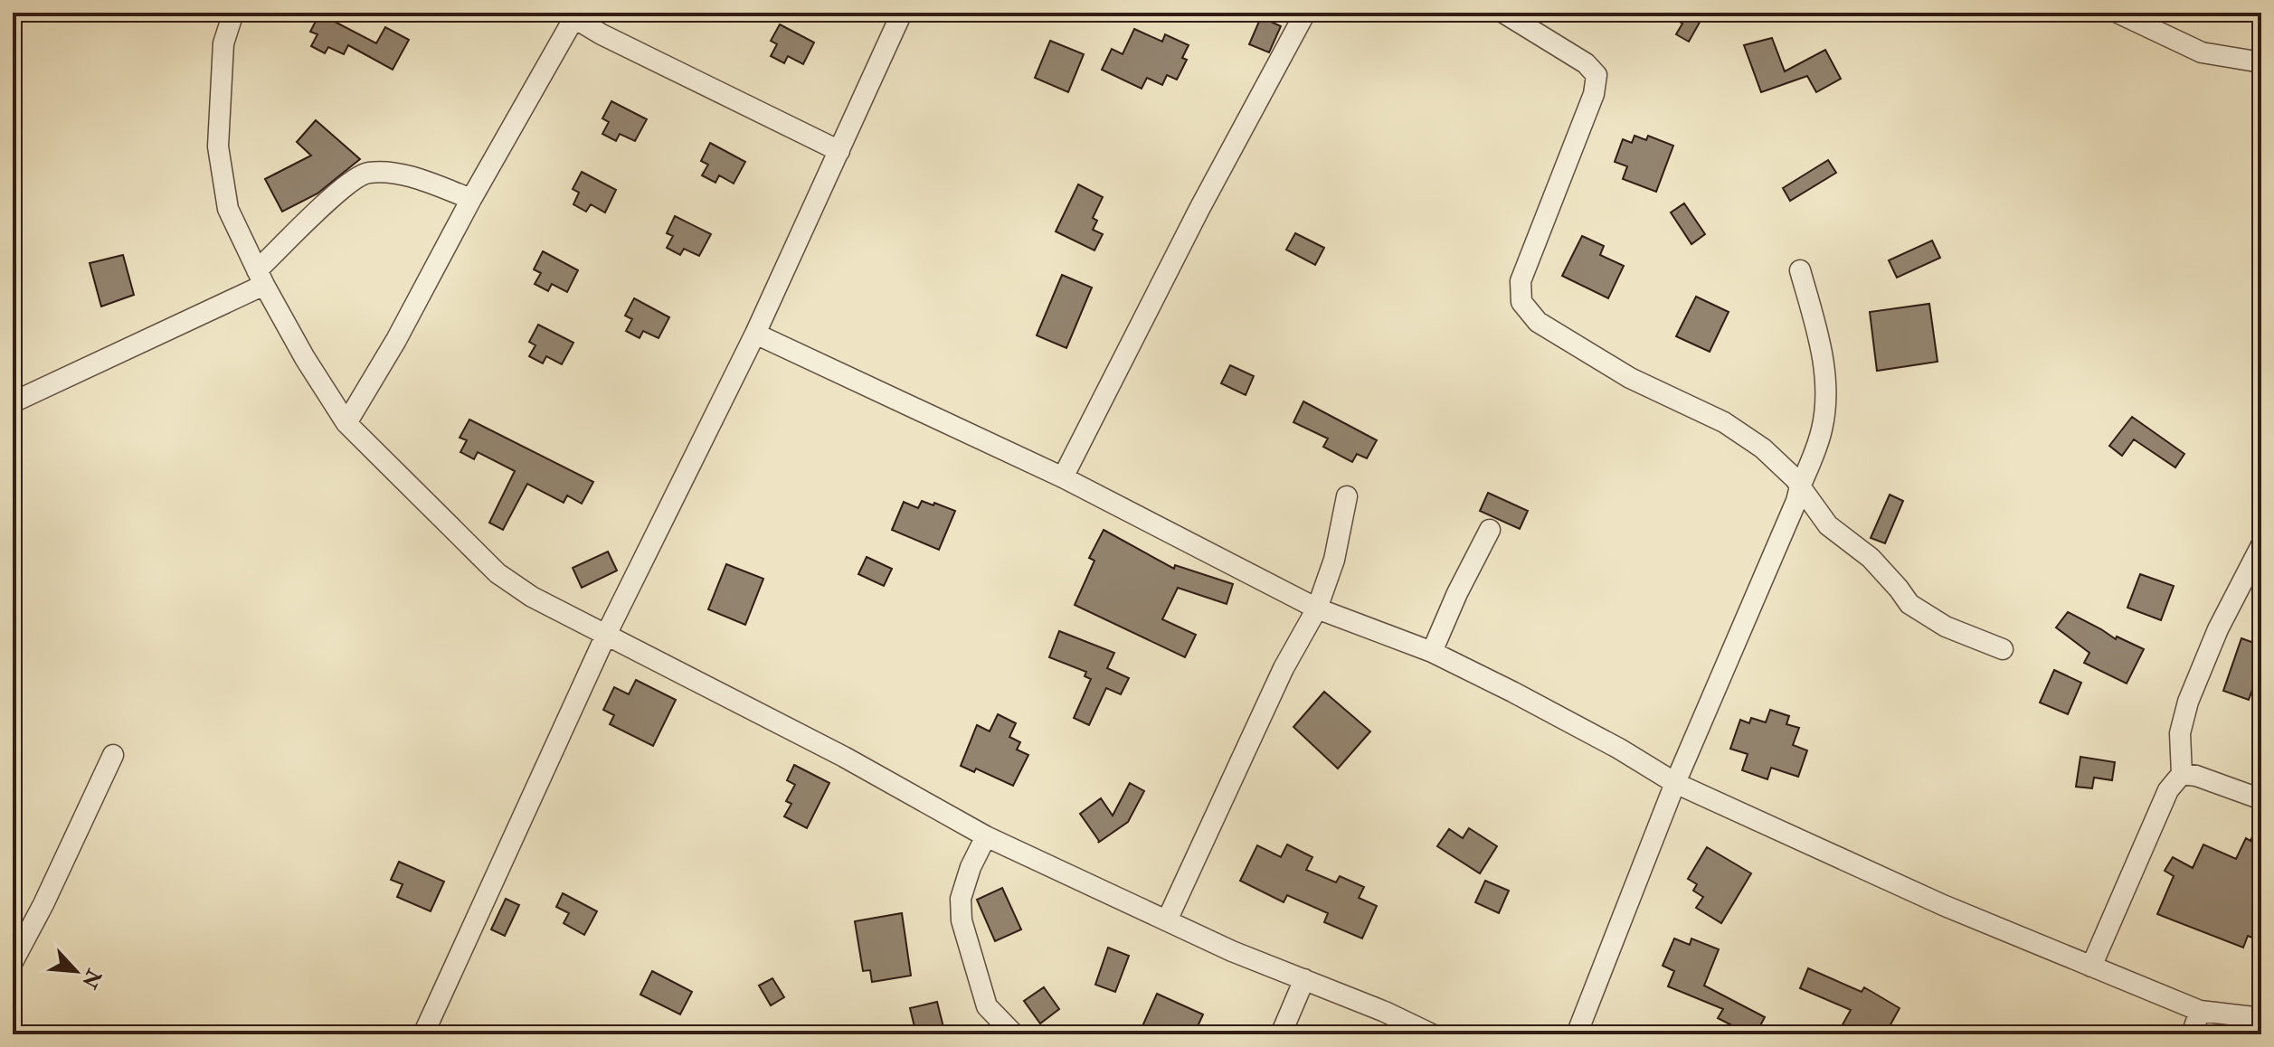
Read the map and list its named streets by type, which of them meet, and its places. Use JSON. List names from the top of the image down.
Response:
{
  "north": "bottom right"
}
